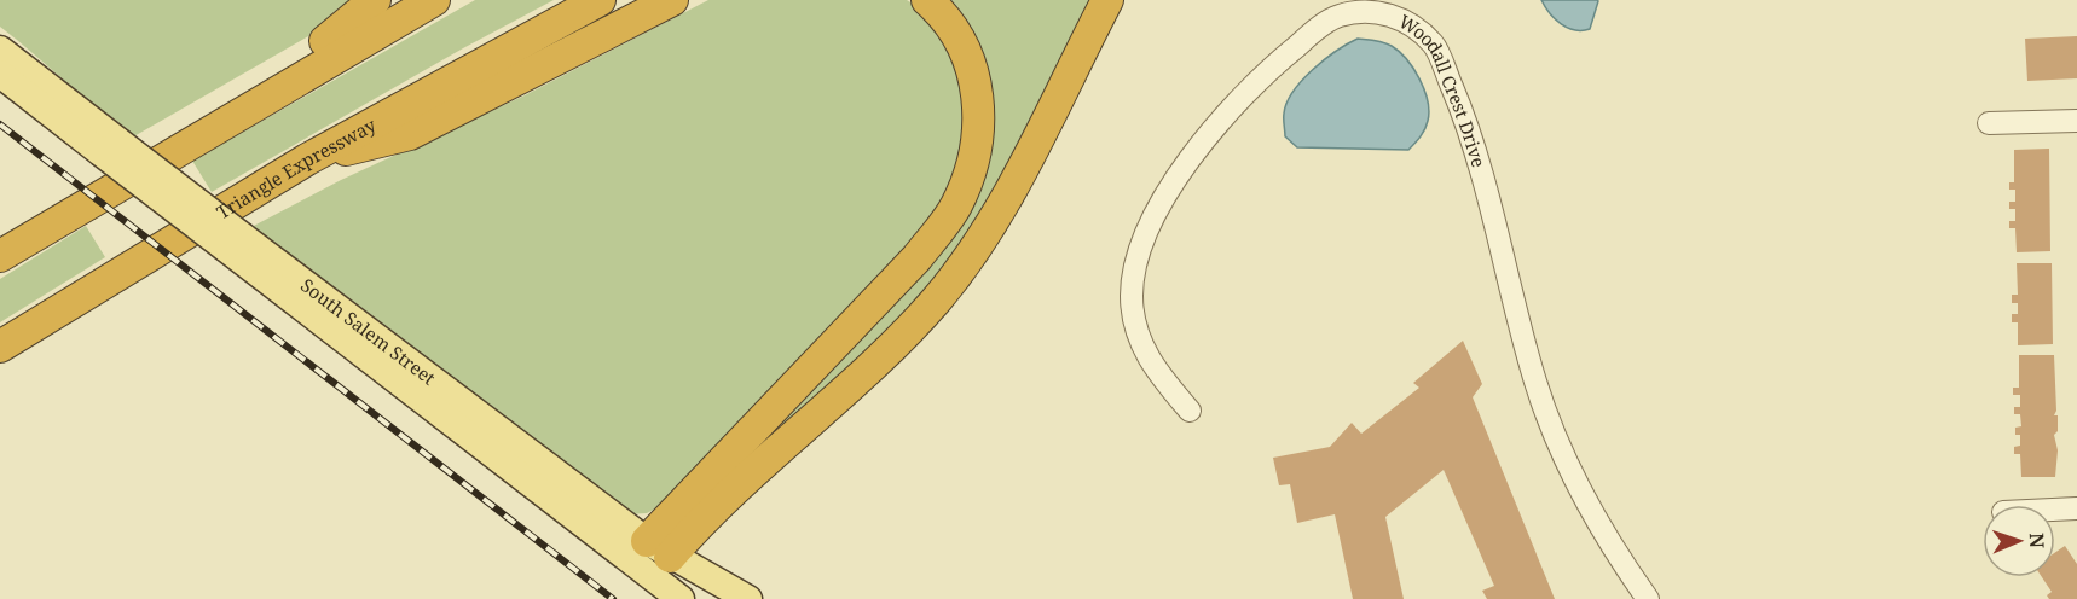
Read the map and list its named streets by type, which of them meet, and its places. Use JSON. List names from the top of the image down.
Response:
{
  "streets": {
    "highway": ["Triangle Expressway"],
    "main road": ["South Salem Street"],
    "street": ["Woodall Crest Drive"]
  },
  "north": "right"
}
